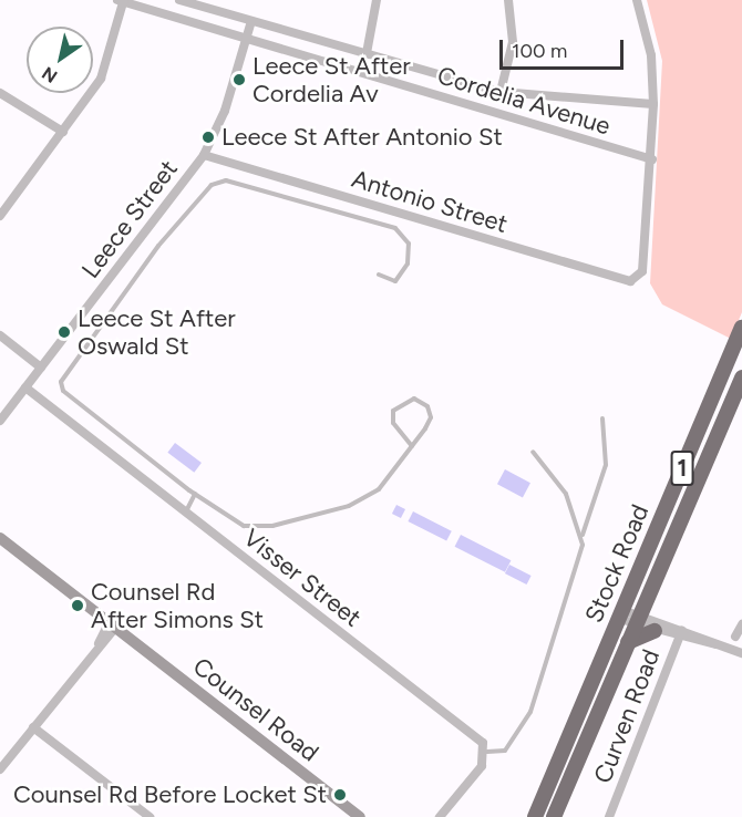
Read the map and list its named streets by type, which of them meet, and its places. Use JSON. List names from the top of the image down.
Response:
{
  "streets": {
    "highway": ["1", "Stock Road"],
    "street": [
      "Cordelia Avenue",
      "Antonio Street",
      "Leece Street",
      "Visser Street",
      "Counsel Road",
      "Curven Road"
    ]
  },
  "crossings": [
    ["Cordelia Avenue", "Antonio Street"],
    ["Cordelia Avenue", "Leece Street"],
    ["Antonio Street", "Leece Street"],
    ["Leece Street", "Visser Street"]
  ],
  "places": [
    "Leece St After Cordelia Av",
    "Leece St After Antonio St",
    "Leece St After Oswald St",
    "Counsel Rd After Simons St",
    "Counsel Rd Before Locket St"
  ],
  "scale_bar": "100 m",
  "north": "bottom left"
}
